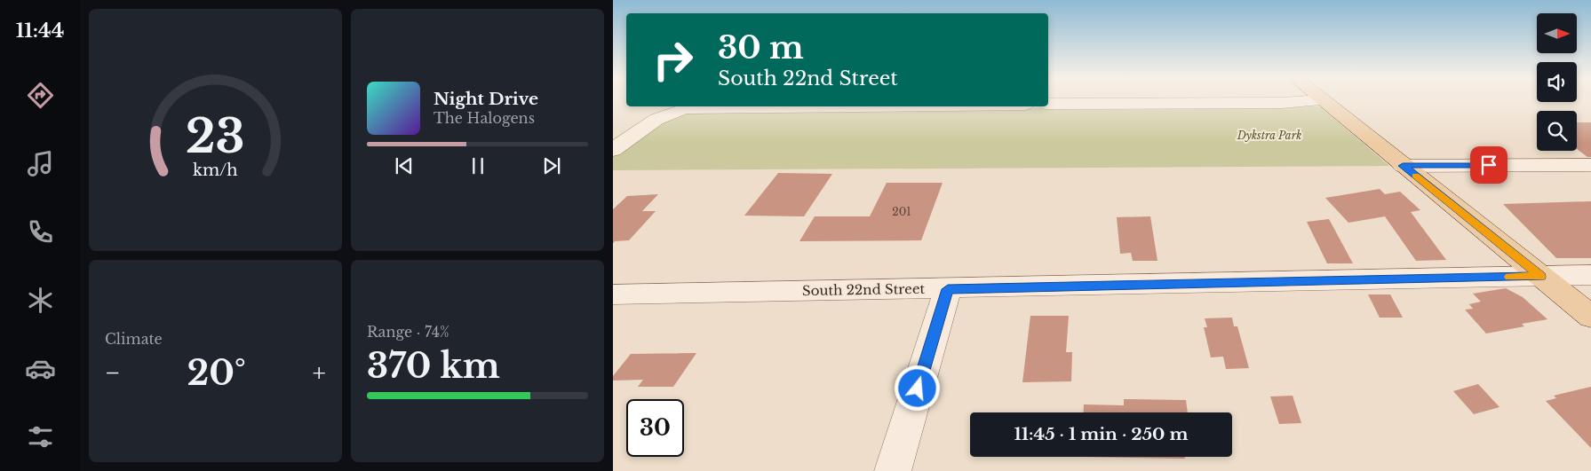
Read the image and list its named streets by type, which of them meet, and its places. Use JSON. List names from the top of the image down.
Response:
{
  "streets": {
    "street": ["South 22nd Street"]
  },
  "parks": ["Dykstra Park"],
  "house_numbers": ["201"],
  "north": "right",
  "page": {
    "tabs": "11:44",
    "turn": ["30 m", "South 22nd Street"],
    "song": ["Night Drive", "The Halogens"],
    "tile": [
      "Climate",
      ["Range · 74%", "370 km"]
    ],
    "heat": ["−", "20°", "+"],
    "limit": "30",
    "trip": "11:45 · 1 min · 250 m",
    "gauge": ["23", "km/h"]
  }
}
